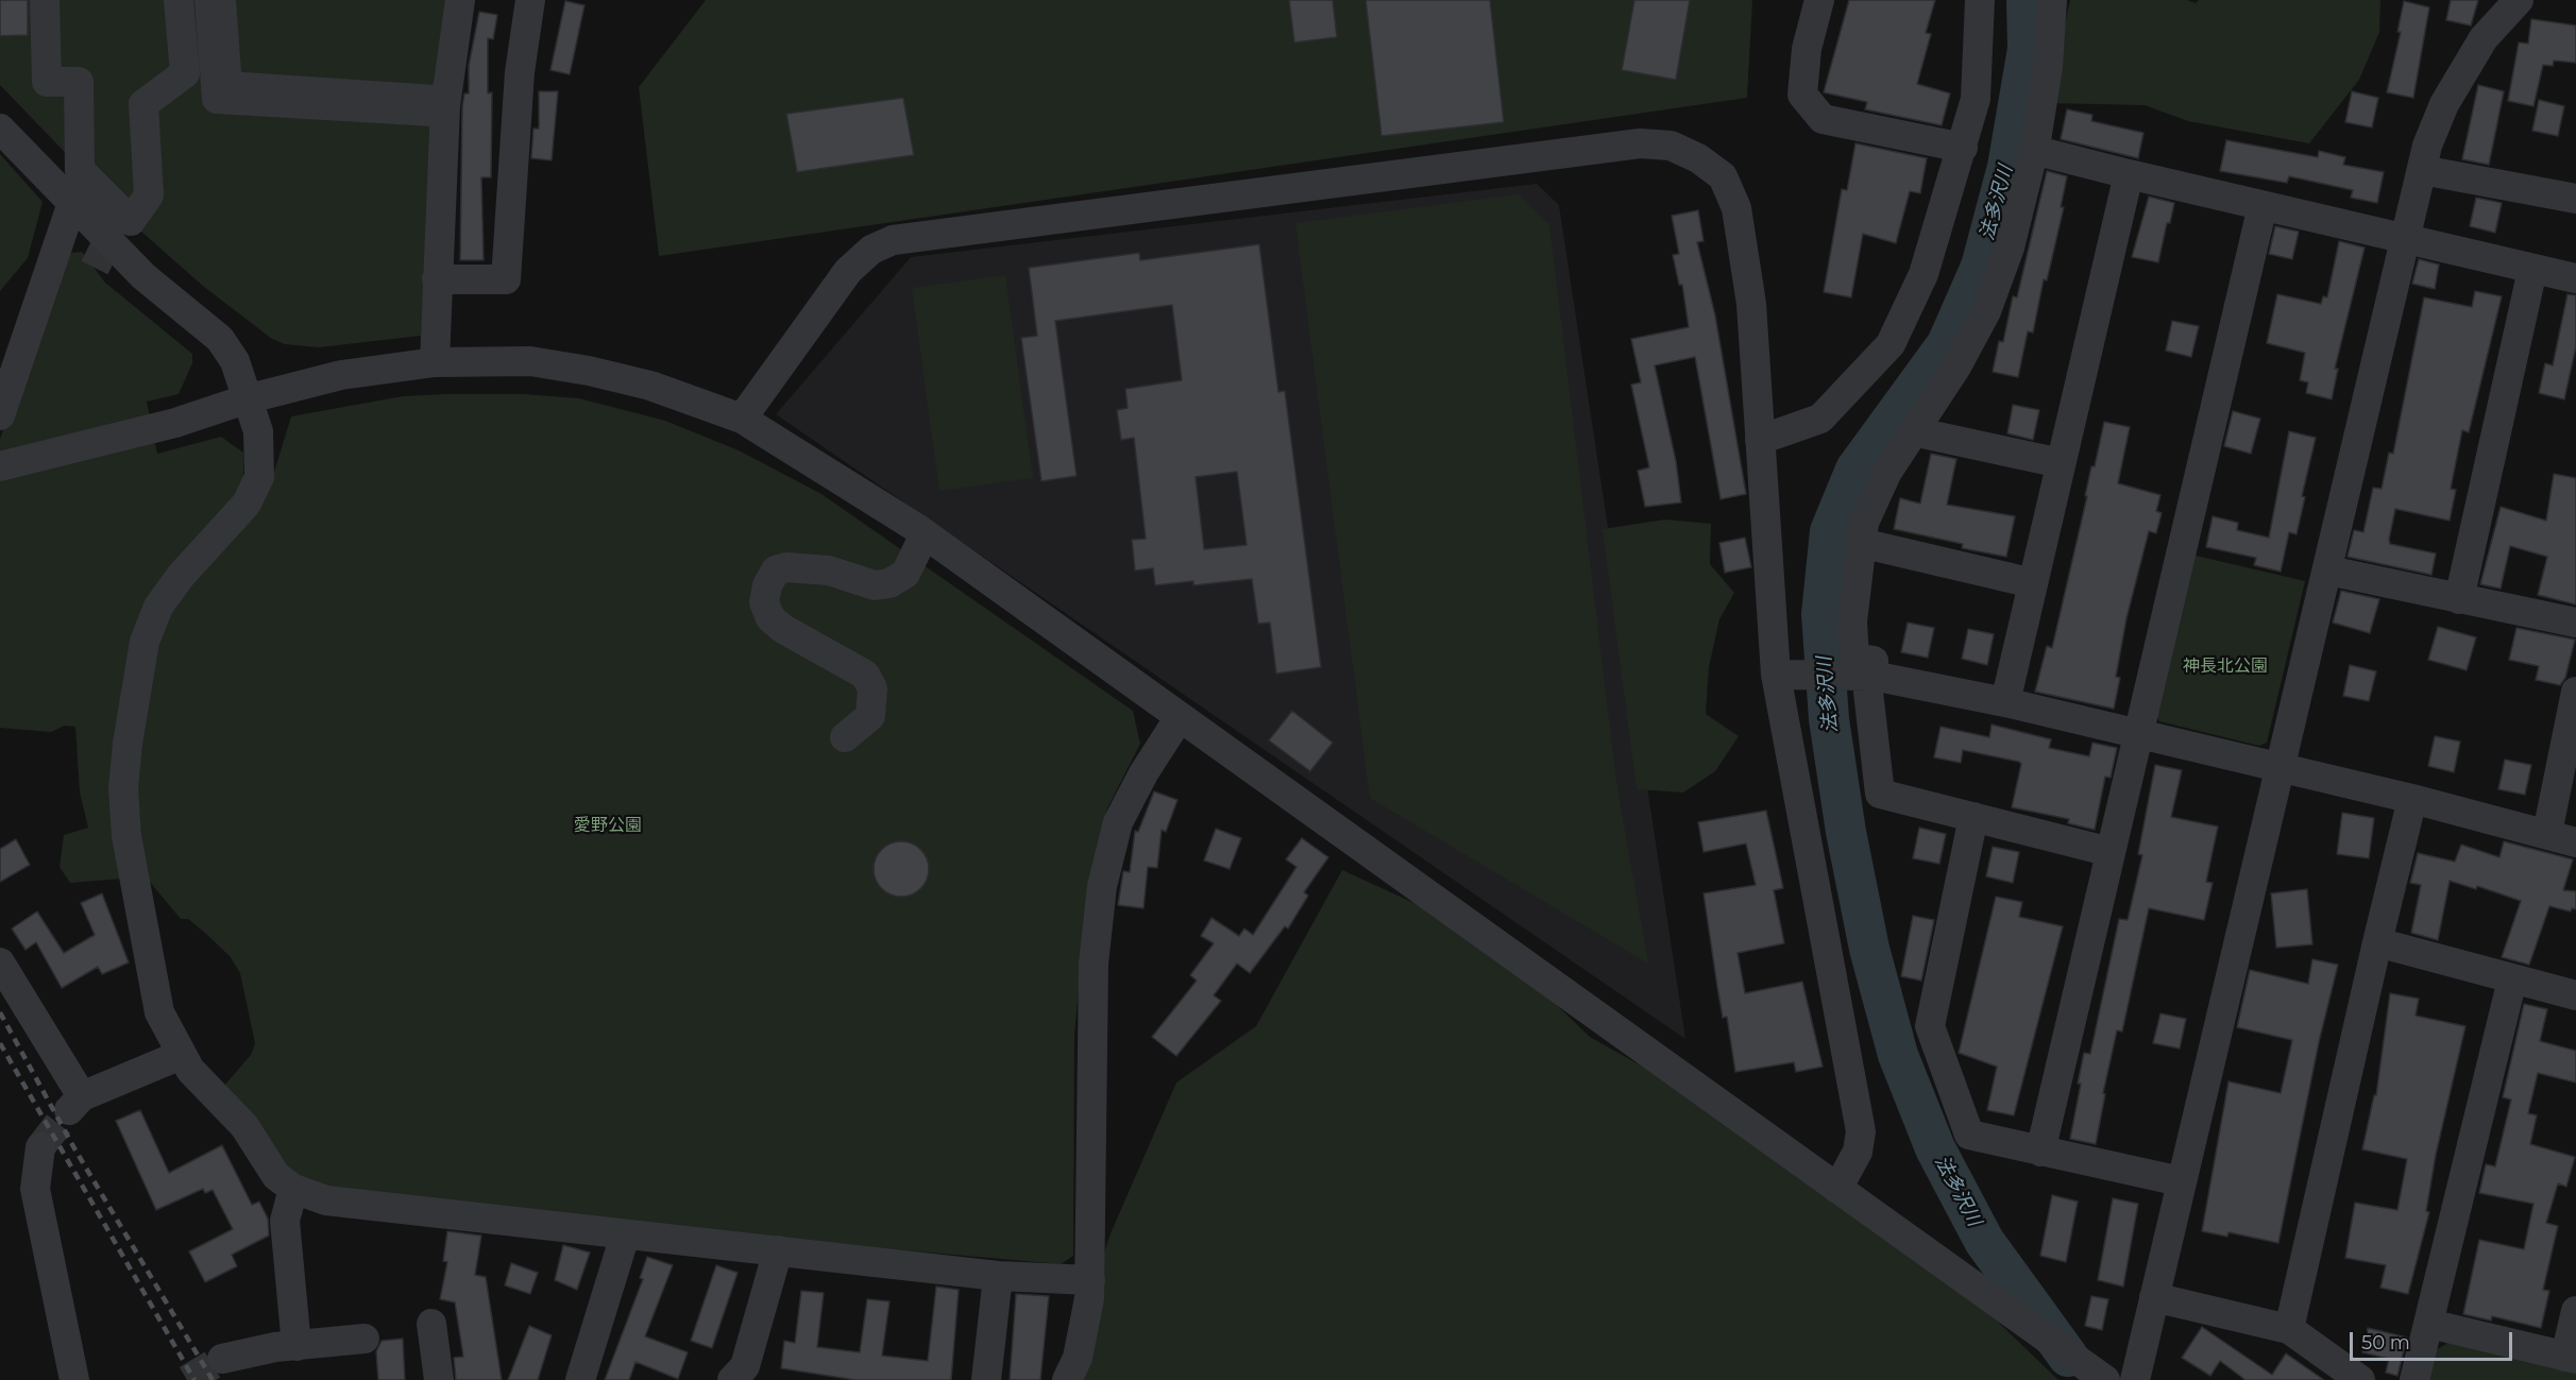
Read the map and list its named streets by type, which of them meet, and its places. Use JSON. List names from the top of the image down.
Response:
{
  "water": ["法多沢川"],
  "parks": ["神長北公園", "愛野公園"],
  "scale_bar": "50 m"
}
